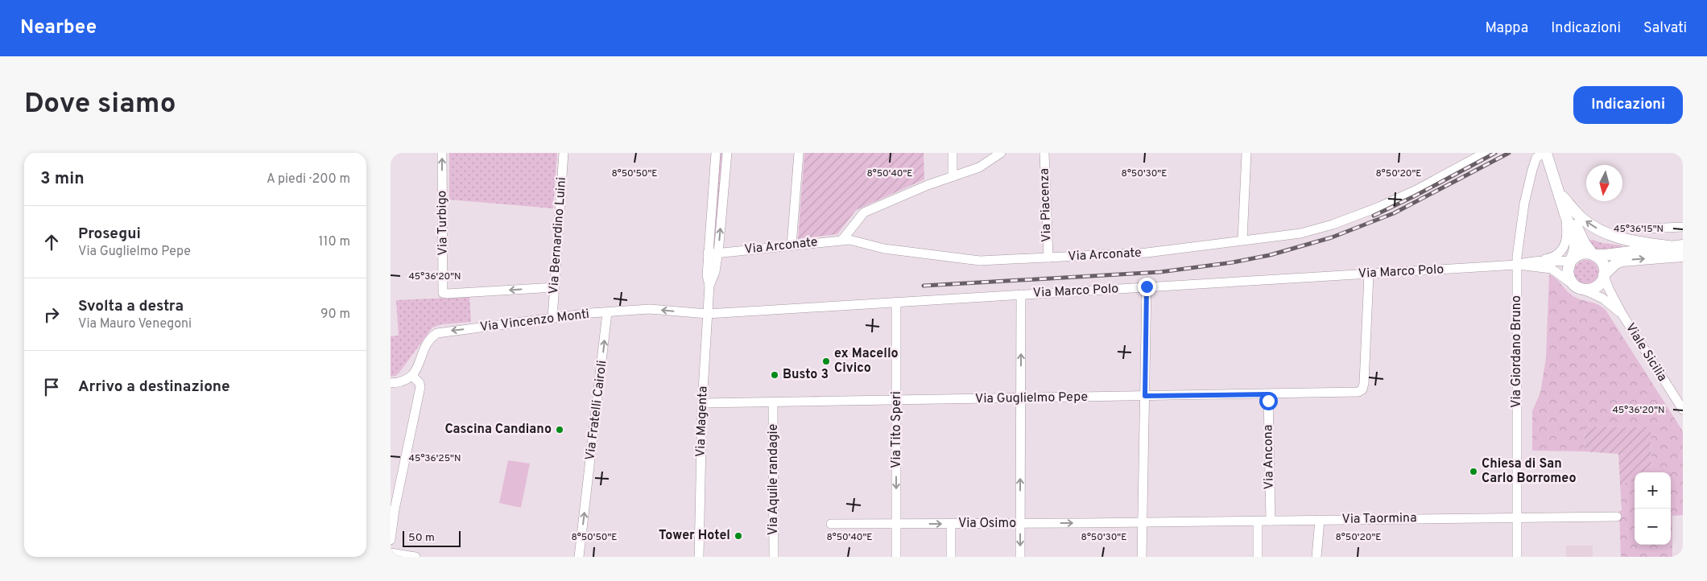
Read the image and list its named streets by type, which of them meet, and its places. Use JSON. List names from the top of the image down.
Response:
{
  "streets": {
    "street": [
      "Via Piacenza",
      "Via Turbigo",
      "Via Bernardino Luini",
      "Via Arconate",
      "Via Marco Polo",
      "Via Vincenzo Monti",
      "Via Giordano Bruno",
      "Viale Sicilia",
      "Via Guglielmo Pepe",
      "Via Fratelli Cairoli",
      "Via Magenta",
      "Via Tito Speri",
      "Via Ancona",
      "Via Aquile randagie",
      "Via Taormina",
      "Via Osimo"
    ]
  },
  "crossings": [
    ["Via Piacenza", "Via Arconate"],
    ["Via Turbigo", "Via Bernardino Luini"],
    ["Via Bernardino Luini", "Via Vincenzo Monti"],
    ["Via Arconate", "Via Magenta"],
    ["Via Marco Polo", "Via Vincenzo Monti"],
    ["Via Marco Polo", "Via Giordano Bruno"],
    ["Via Marco Polo", "Viale Sicilia"],
    ["Via Marco Polo", "Via Guglielmo Pepe"],
    ["Via Marco Polo", "Via Magenta"],
    ["Via Marco Polo", "Via Tito Speri"],
    ["Via Vincenzo Monti", "Via Fratelli Cairoli"],
    ["Via Vincenzo Monti", "Via Magenta"],
    ["Via Giordano Bruno", "Via Taormina"],
    ["Via Guglielmo Pepe", "Via Magenta"],
    ["Via Guglielmo Pepe", "Via Tito Speri"],
    ["Via Guglielmo Pepe", "Via Ancona"],
    ["Via Guglielmo Pepe", "Via Aquile randagie"],
    ["Via Tito Speri", "Via Osimo"],
    ["Via Ancona", "Via Taormina"],
    ["Via Taormina", "Via Osimo"]
  ],
  "one_way": [
    "Via Vincenzo Monti",
    "Via Fratelli Cairoli",
    "Via Tito Speri",
    "Via Osimo"
  ],
  "places": [
    "ex Macello Civico",
    "Busto 3",
    "Cascina Candiano",
    "Chiesa di San Carlo Borromeo",
    "Tower Hotel"
  ],
  "scale_bar": "50 m",
  "north": "bottom",
  "page": {
    "header": "Nearbee",
    "nav": ["Mappa", "Indicazioni", "Salvati"],
    "buttons": "Indicazioni",
    "title": "Dove siamo",
    "heading": ["3 min", "A piedi · 200 m"],
    "list": [
      ["Prosegui", "Via Guglielmo Pepe", "110 m"],
      ["Svolta a destra", "Via Mauro Venegoni", "90 m"],
      "Arrivo a destinazione"
    ],
    "map_buttons": ["+", "−"],
    "scale": "50 m"
  },
  "coordinates": [
    "8°50'50\"E",
    "8°50'40\"E",
    "8°50'30\"E",
    "8°50'20\"E",
    "45°36'15\"N",
    "45°36'20\"N",
    "45°36'25\"N"
  ]
}
